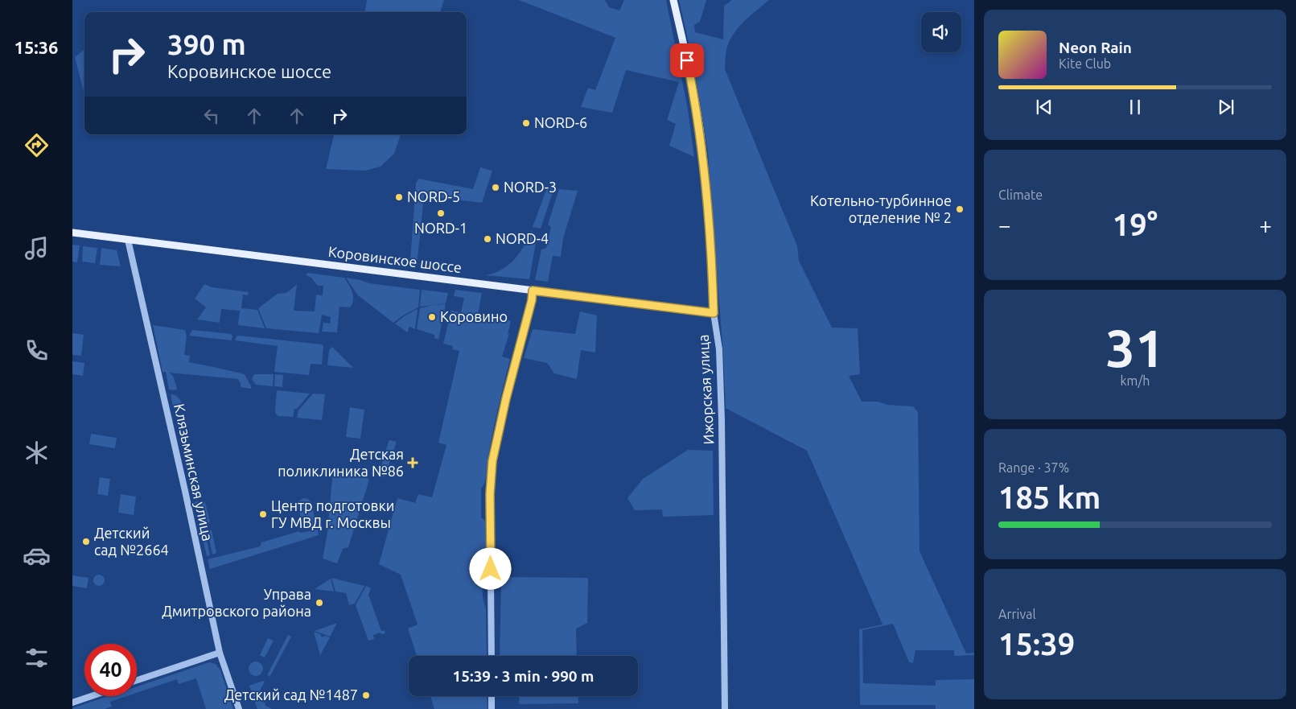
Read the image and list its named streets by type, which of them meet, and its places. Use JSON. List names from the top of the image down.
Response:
{
  "streets": {
    "main road": ["Коровинское шоссе", "Ижорская улица"],
    "street": ["Клязьминская улица"]
  },
  "crossings": [
    ["Коровинское шоссе", "Ижорская улица"],
    ["Коровинское шоссе", "Клязьминская улица"]
  ],
  "places": {
    "other": [
      "NORD-6",
      "NORD-3",
      "NORD-5",
      "Котельно-турбинное отделение № 2",
      "NORD-1",
      "NORD-4",
      "Коровино",
      "Центр подготовки ГУ МВД г. Москвы",
      "Детский сад №2664",
      "Управа Дмитровского района",
      "Детский сад №1487"
    ],
    "health": ["Детская поликлиника №86"]
  },
  "page": {
    "tabs": "15:36",
    "turn": ["390 m", "Коровинское шоссе"],
    "song": ["Neon Rain", "Kite Club"],
    "tile": [
      "Climate",
      ["31", "km/h"],
      ["Range · 37%", "185 km"],
      ["Arrival", "15:39"]
    ],
    "heat": ["−", "19°", "+"],
    "limit": "40",
    "trip": "15:39 · 3 min · 990 m"
  }
}
